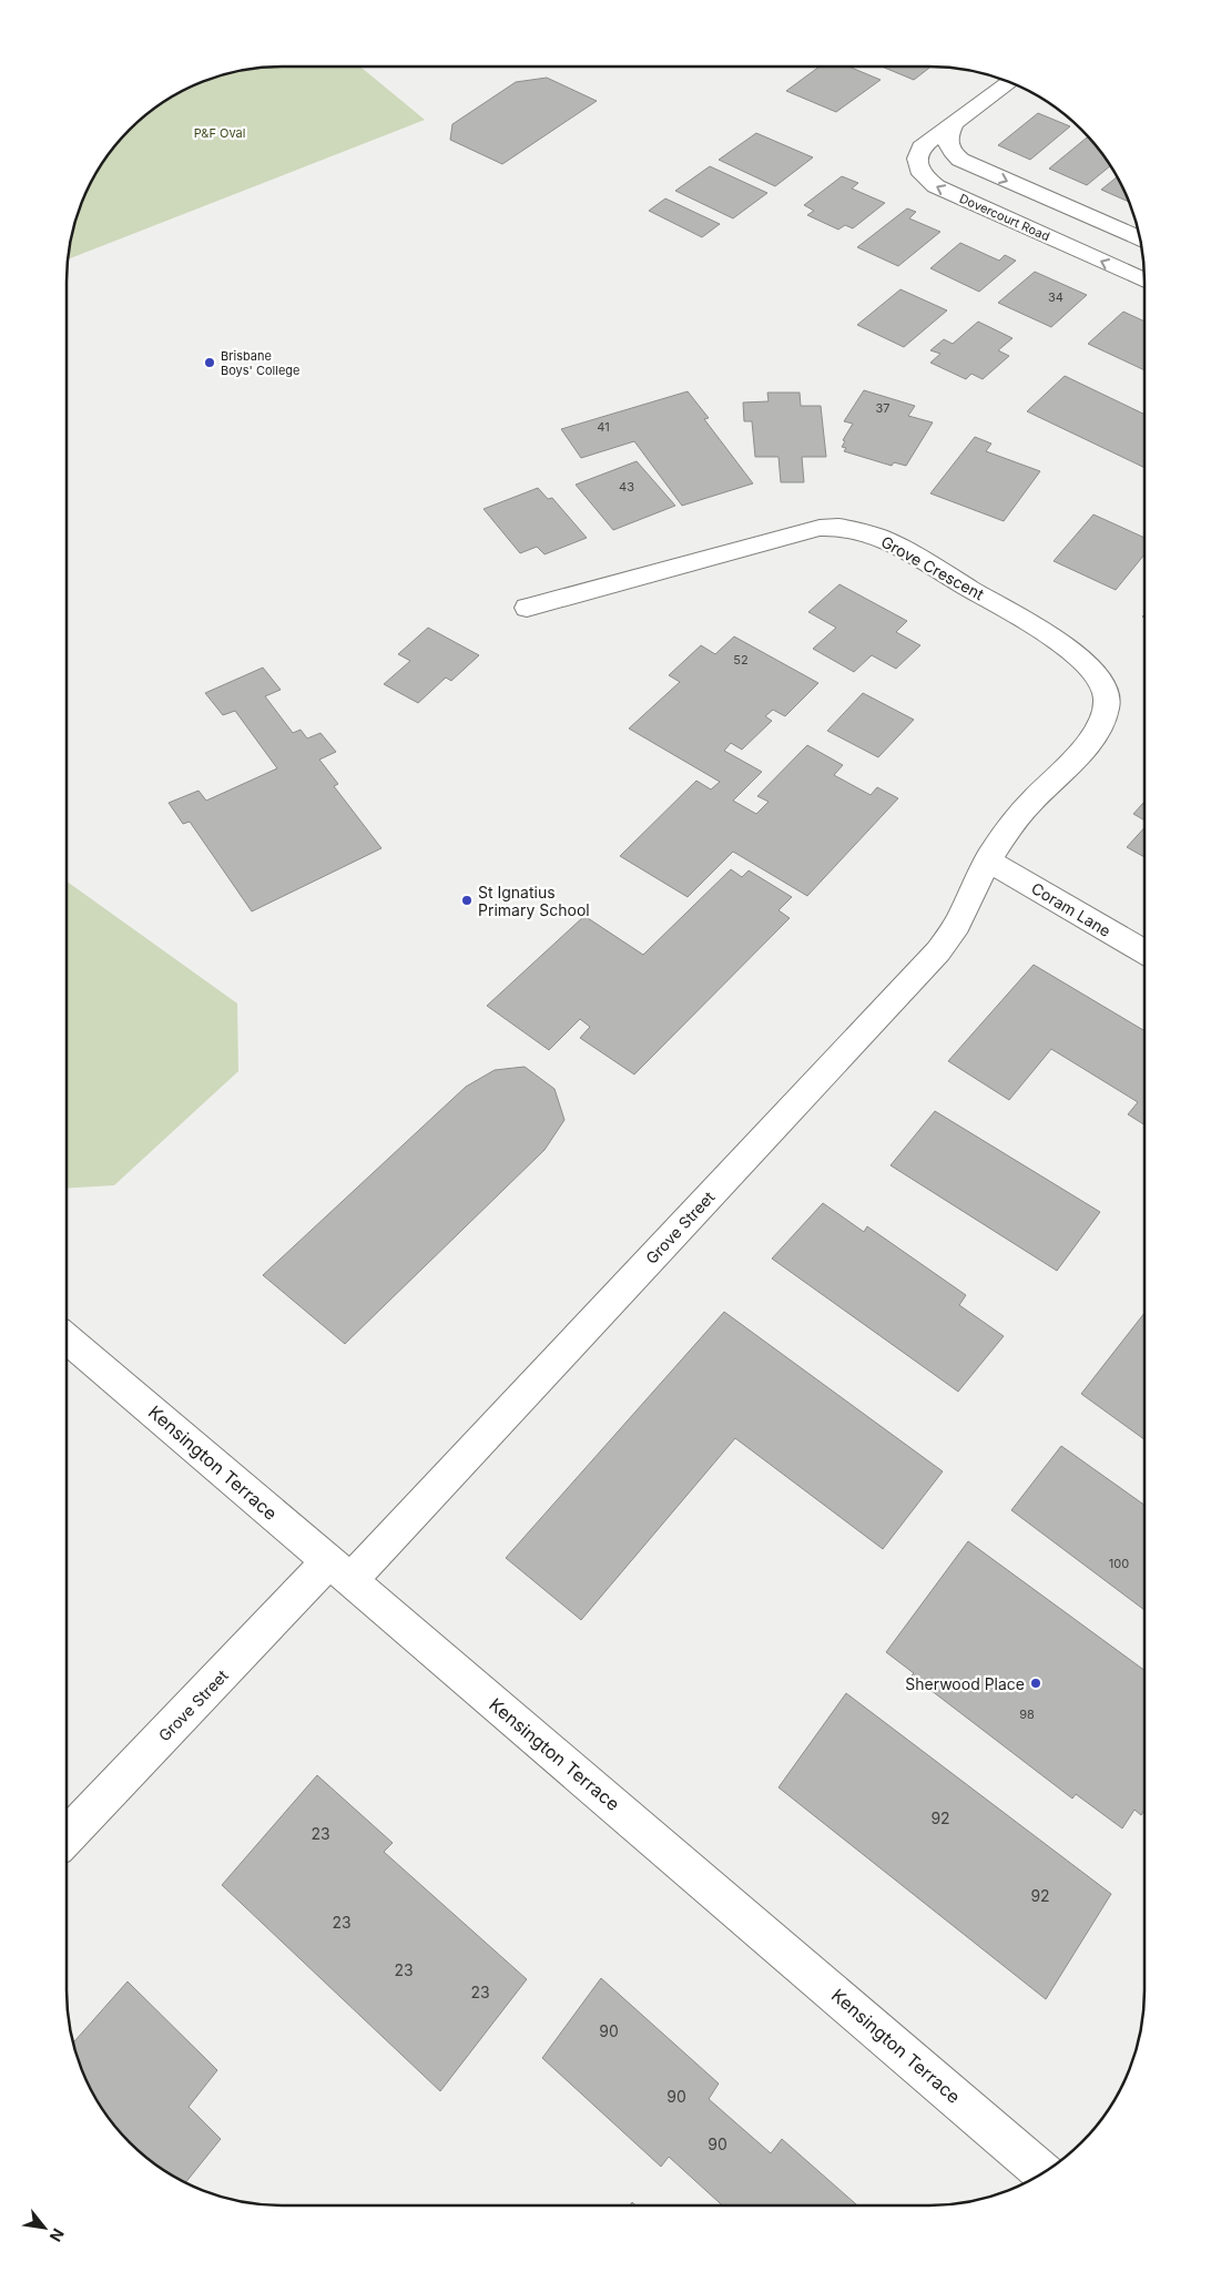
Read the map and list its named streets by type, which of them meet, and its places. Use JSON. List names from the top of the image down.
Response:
{
  "streets": {
    "street": [
      "Dovercourt Road",
      "Grove Crescent",
      "Coram Lane",
      "Grove Street",
      "Kensington Terrace"
    ]
  },
  "crossings": [
    ["Grove Crescent", "Coram Lane"],
    ["Grove Crescent", "Grove Street"],
    ["Coram Lane", "Grove Street"],
    ["Grove Street", "Kensington Terrace"]
  ],
  "parks": ["P&F Oval"],
  "places": ["Brisbane Boys' College", "St Ignatius Primary School", "Sherwood Place"],
  "house_numbers": [
    "34",
    "37",
    "41",
    "43",
    "52",
    "100",
    "98",
    "92",
    "23",
    "92",
    "23",
    "23",
    "23",
    "90",
    "90",
    "90"
  ],
  "north": "bottom right"
}
